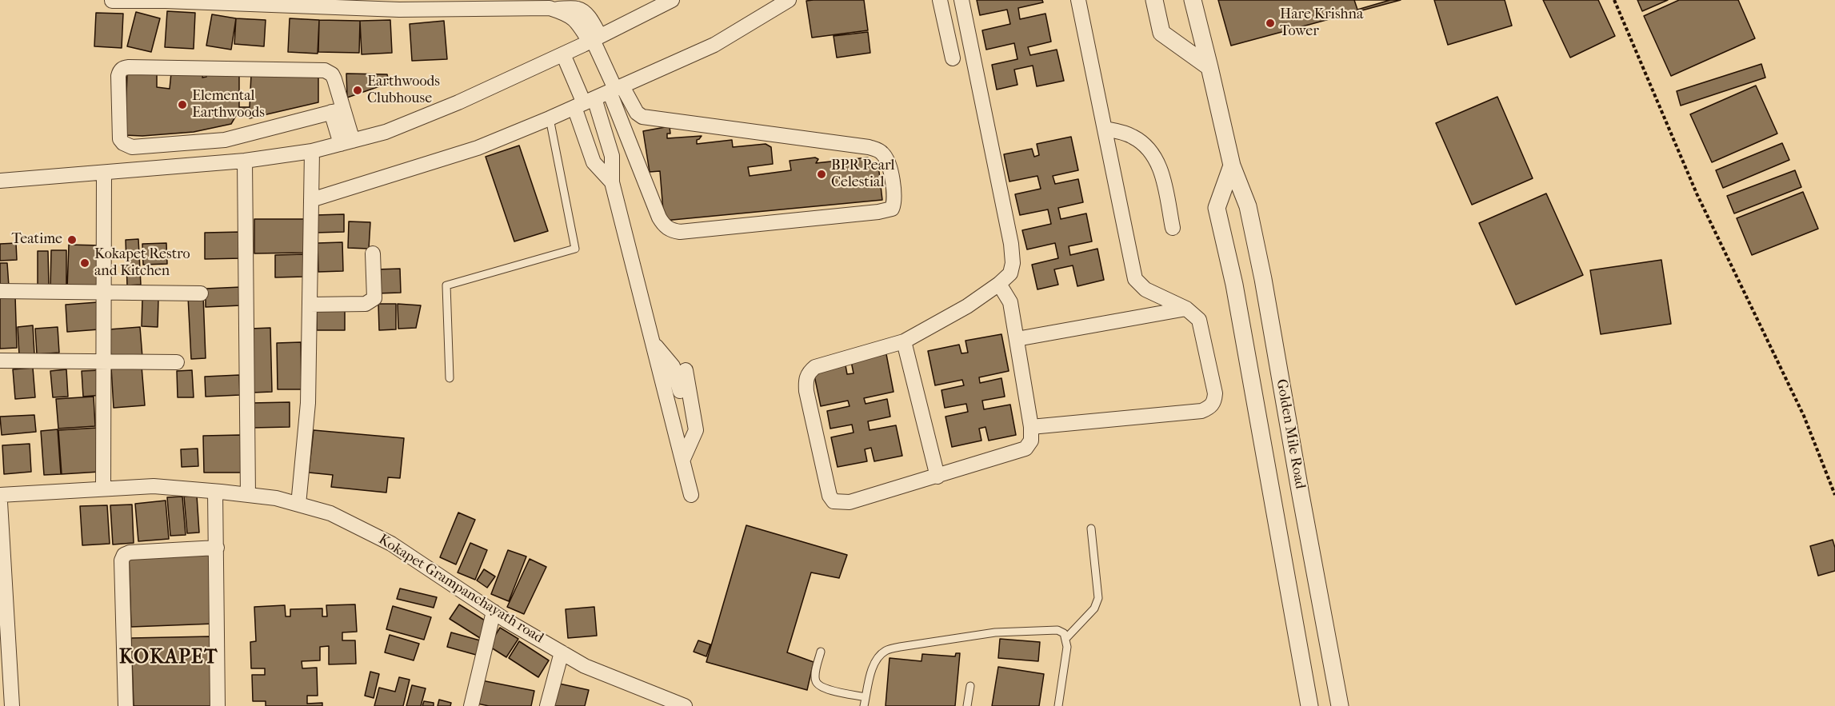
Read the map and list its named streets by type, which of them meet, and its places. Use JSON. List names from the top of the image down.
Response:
{
  "streets": {
    "street": ["Golden Mile Road", "Kokapet Grampanchayath road"]
  },
  "districts": ["KOKAPET"],
  "places": [
    "Hare Krishna Tower",
    "Earthwoods Clubhouse",
    "Elemental Earthwoods",
    "BPR Pearl Celestial",
    "Teatime",
    "Kokapet Restro and Kitchen"
  ]
}
